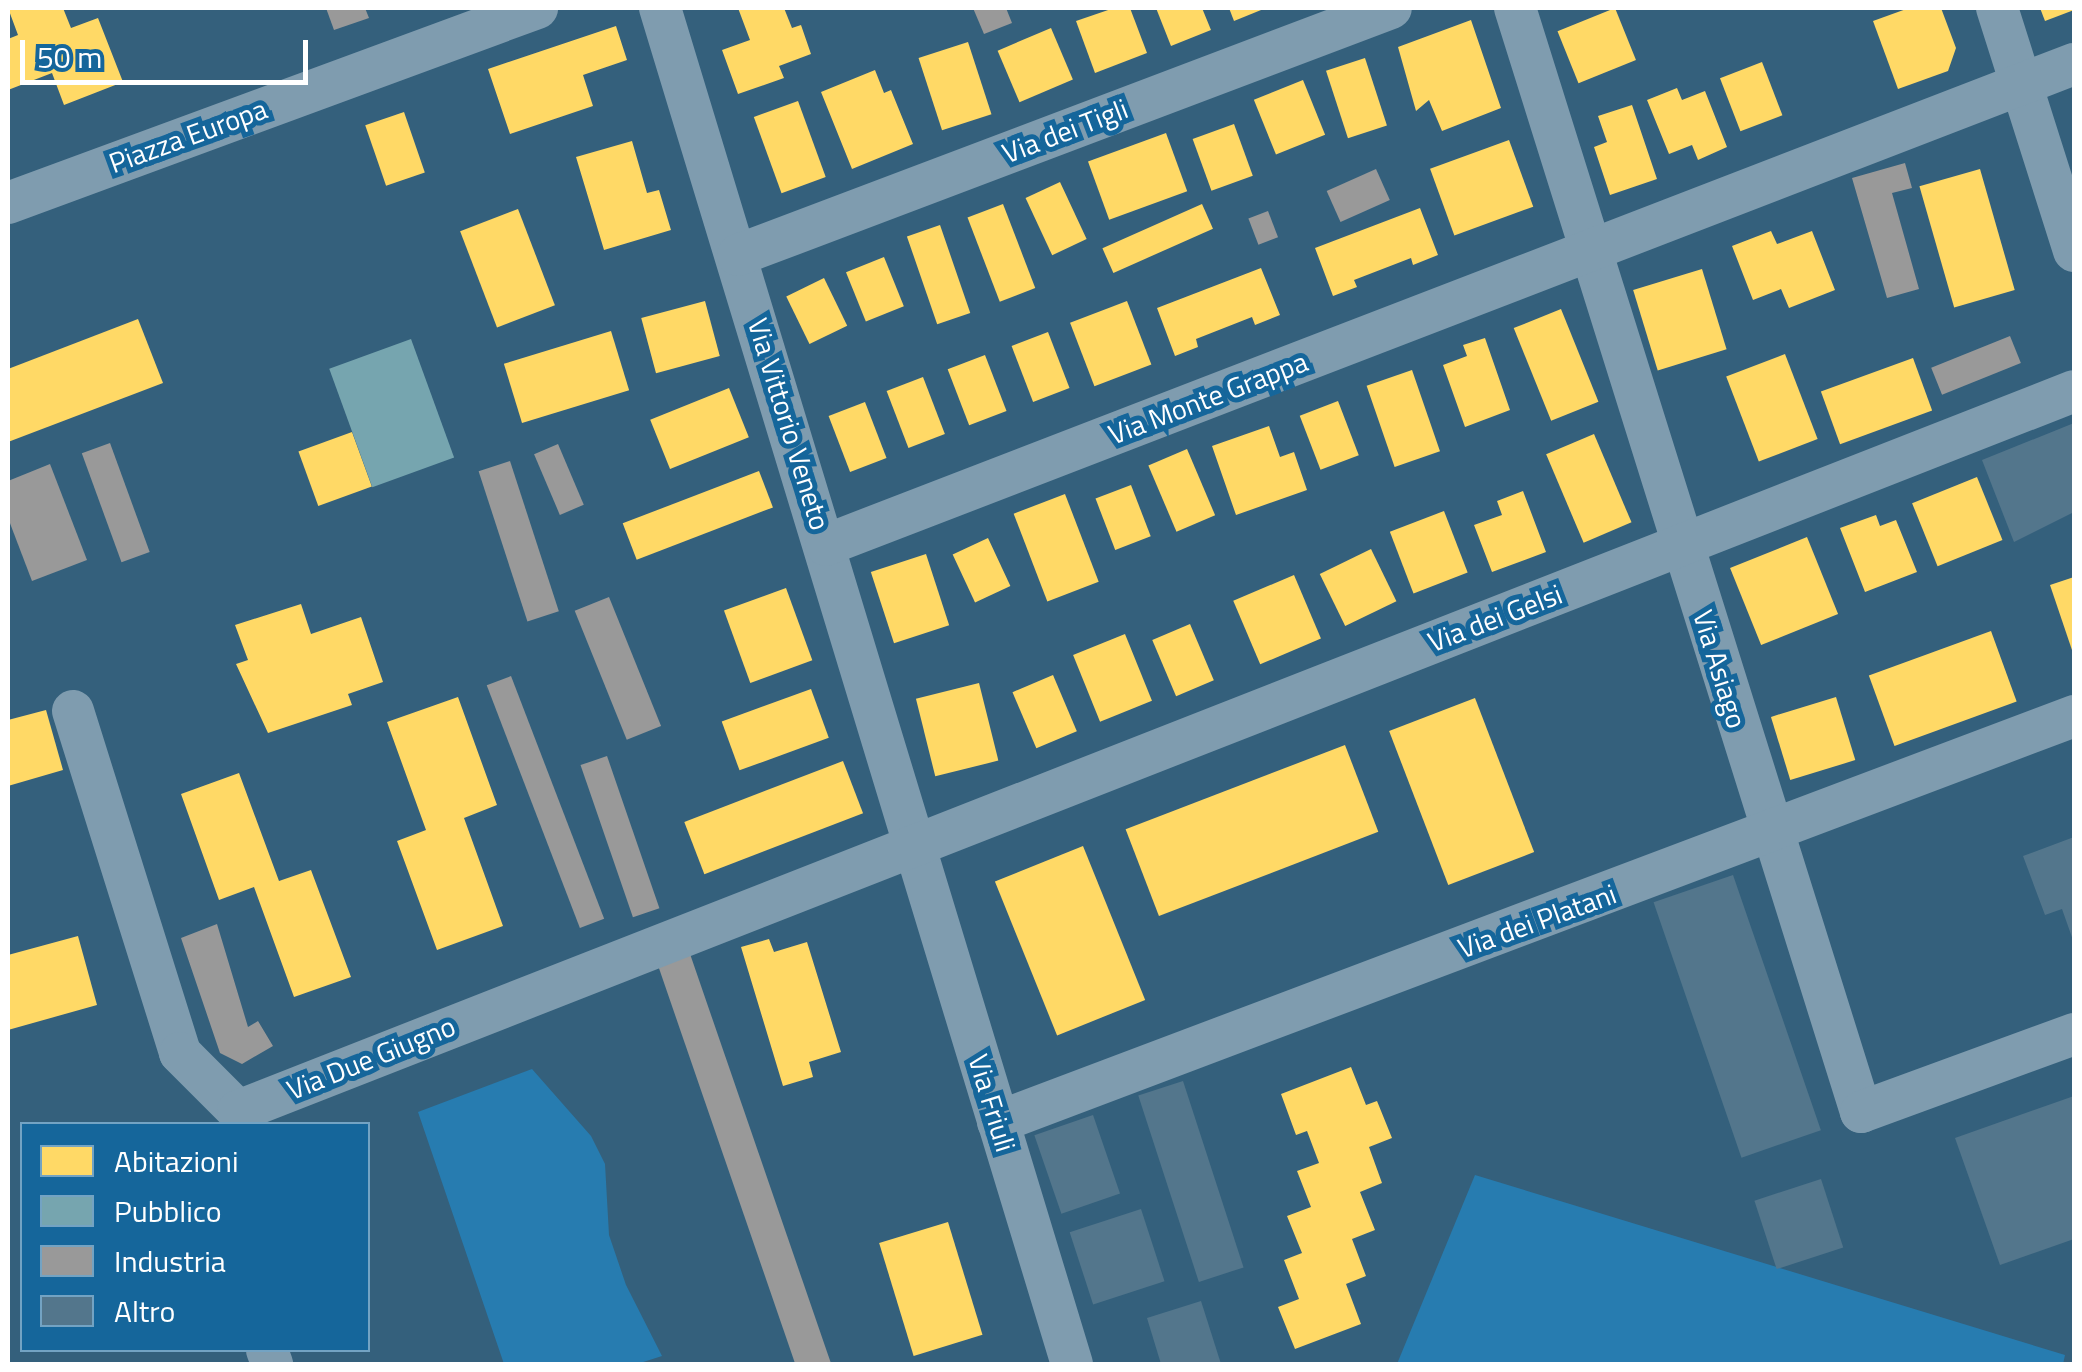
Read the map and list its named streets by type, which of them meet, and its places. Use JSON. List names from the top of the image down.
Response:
{
  "streets": {
    "street": [
      "Via dei Tigli",
      "Piazza Europa",
      "Via Monte Grappa",
      "Via Vittorio Veneto",
      "Via dei Gelsi",
      "Via Asiago",
      "Via dei Platani",
      "Via Due Giugno",
      "Via Friuli"
    ]
  },
  "crossings": [
    ["Via dei Tigli", "Via Vittorio Veneto"],
    ["Via Monte Grappa", "Via Vittorio Veneto"],
    ["Via Monte Grappa", "Via Asiago"],
    ["Via Vittorio Veneto", "Via dei Gelsi"],
    ["Via Vittorio Veneto", "Via Due Giugno"],
    ["Via Vittorio Veneto", "Via Friuli"],
    ["Via dei Gelsi", "Via Asiago"],
    ["Via dei Gelsi", "Via Due Giugno"],
    ["Via dei Gelsi", "Via Friuli"],
    ["Via Asiago", "Via dei Platani"],
    ["Via dei Platani", "Via Friuli"],
    ["Via Due Giugno", "Via Friuli"]
  ],
  "legend": [
    "Abitazioni",
    "Pubblico",
    "Industria",
    "Altro"
  ],
  "scale_bar": "50 m"
}
